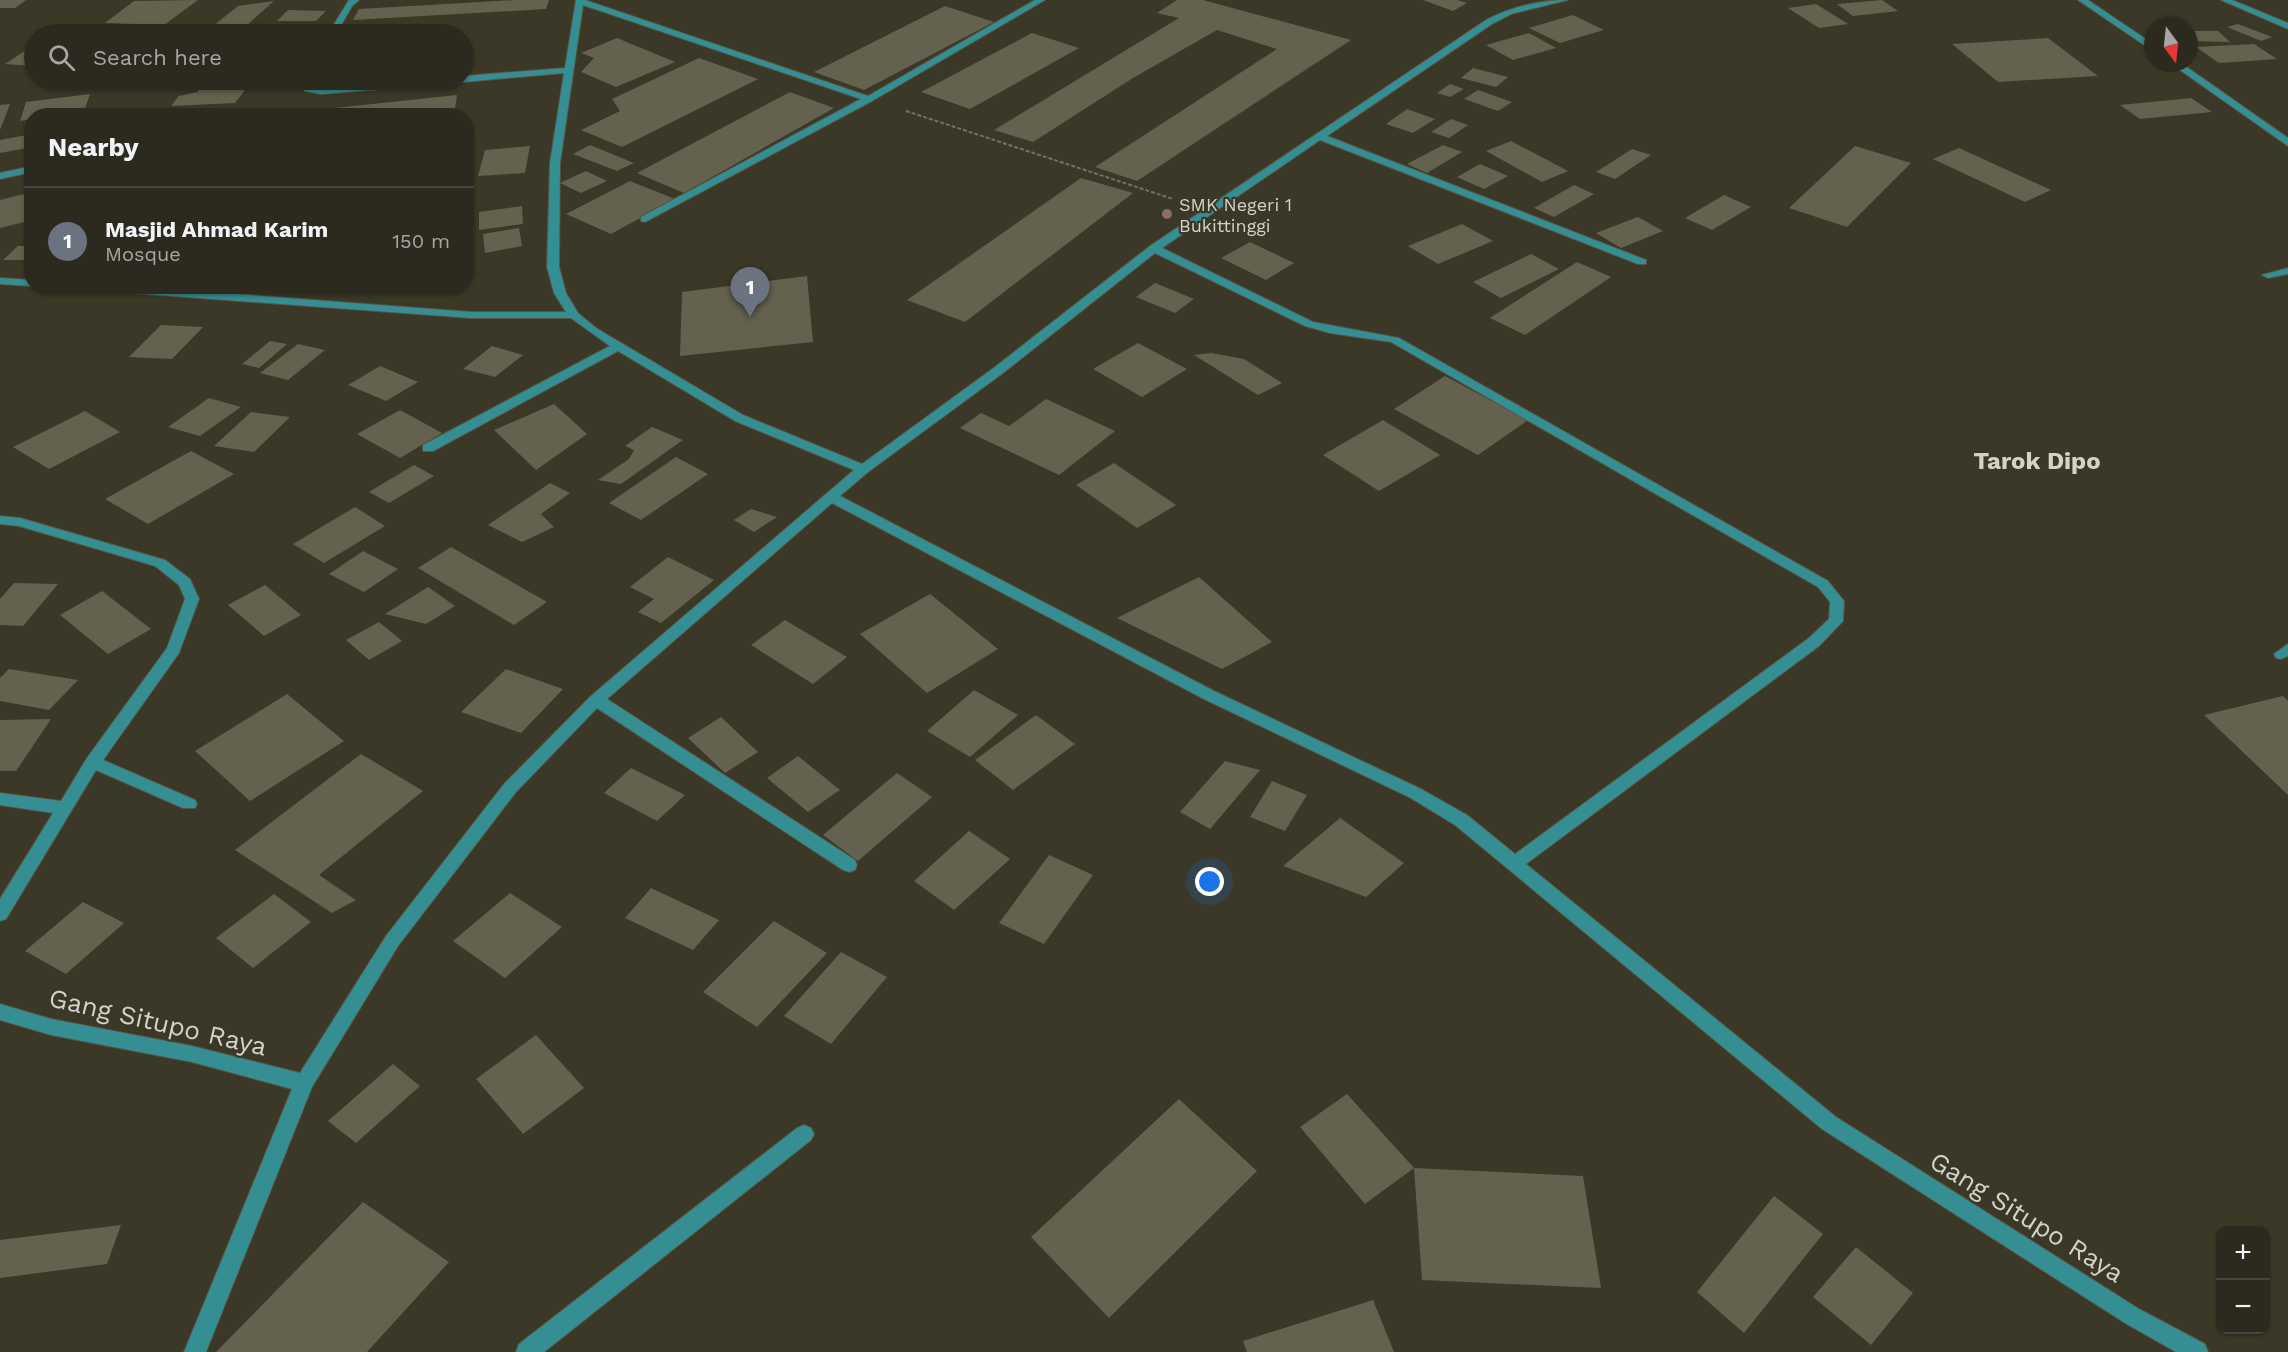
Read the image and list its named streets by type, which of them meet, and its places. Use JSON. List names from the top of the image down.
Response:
{
  "streets": {
    "street": ["Gang Situpo Raya"]
  },
  "districts": ["Tarok Dipo"],
  "places": ["SMK Negeri 1 Bukittinggi"],
  "north": "bottom",
  "page": {
    "search": "Search here",
    "heading": "Nearby",
    "list": [
      {
        "mark": "1",
        "name": "Masjid Ahmad Karim",
        "note": "Mosque",
        "value": "150 m"
      }
    ],
    "pins": "1",
    "map_buttons": ["+", "−"]
  }
}
